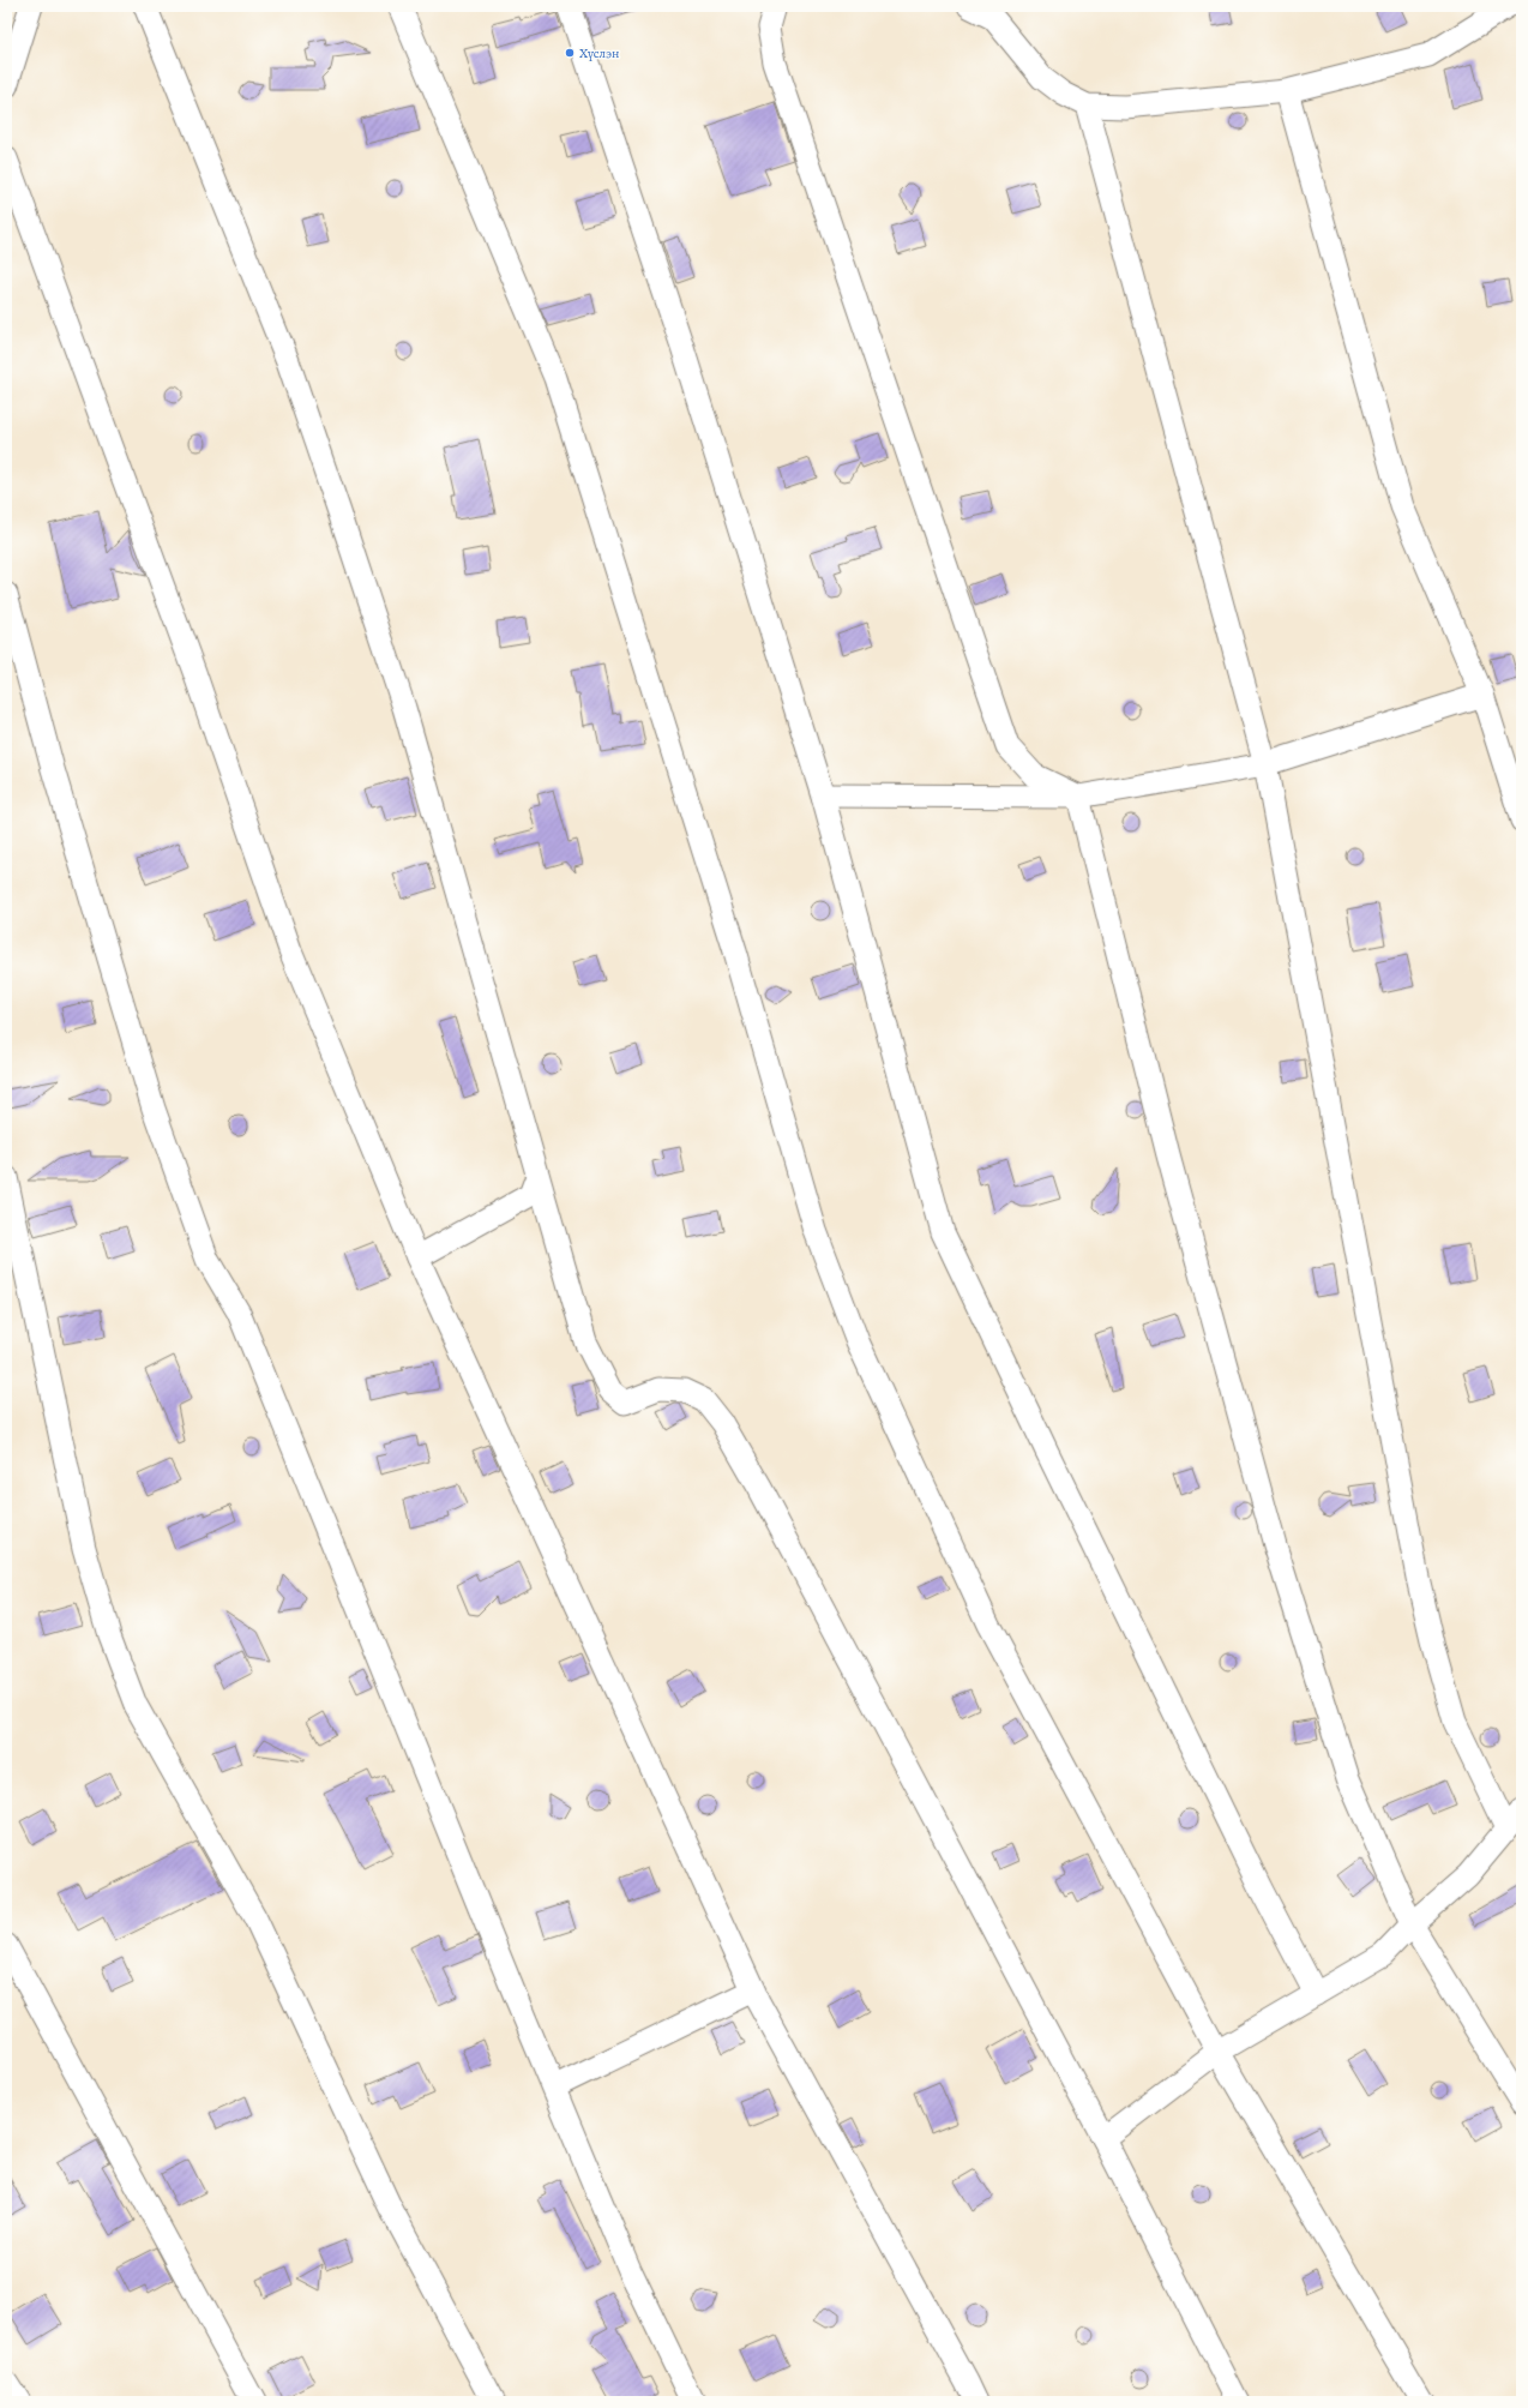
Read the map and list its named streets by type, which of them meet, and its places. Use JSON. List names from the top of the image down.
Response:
{
  "places": ["Хүслэн"]
}
